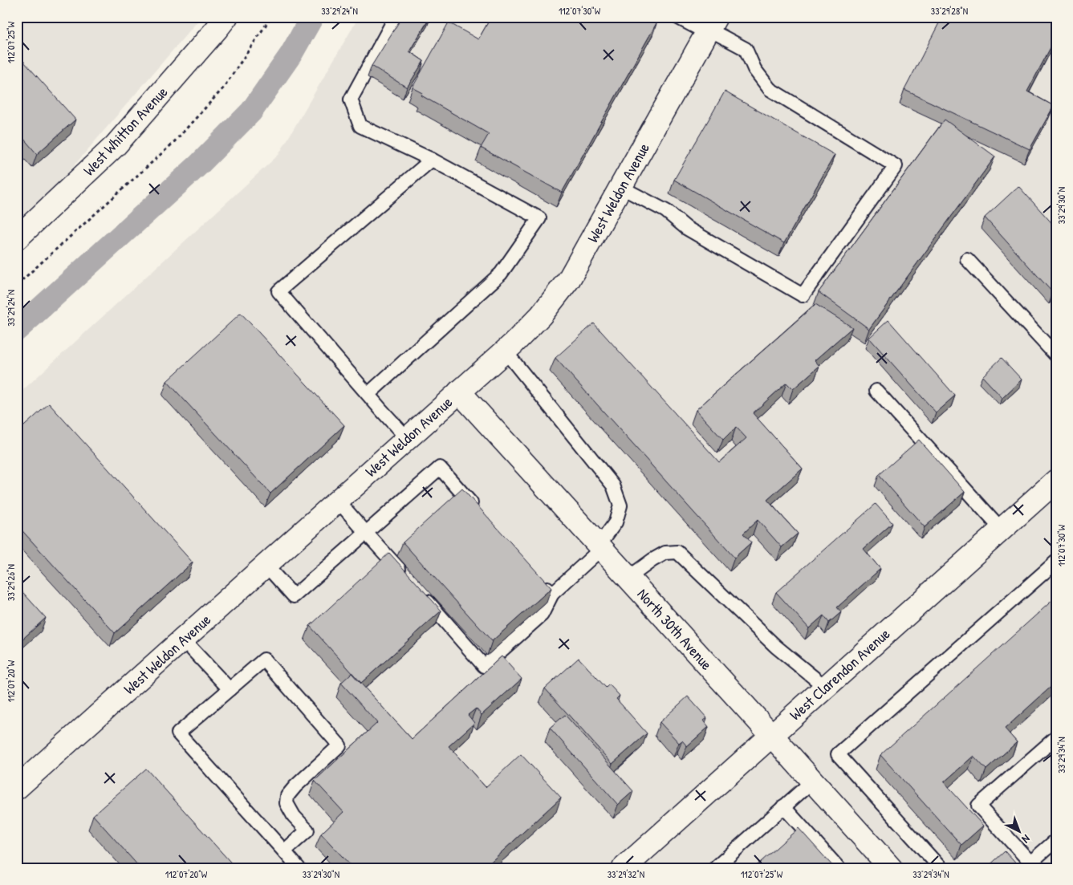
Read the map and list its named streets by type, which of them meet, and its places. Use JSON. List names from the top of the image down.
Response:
{
  "streets": {
    "street": [
      "West Whitton Avenue",
      "West Weldon Avenue",
      "North 30th Avenue",
      "West Clarendon Avenue"
    ]
  },
  "crossings": [
    ["West Weldon Avenue", "North 30th Avenue"],
    ["North 30th Avenue", "West Clarendon Avenue"]
  ],
  "north": "bottom right",
  "coordinates": [
    "33°29'24\"N",
    "112°07'30\"W",
    "33°29'28\"N",
    "112°07'25\"W",
    "33°29'30\"N",
    "33°29'26\"N",
    "112°07'20\"W",
    "33°29'34\"N",
    "33°29'32\"N"
  ]
}
